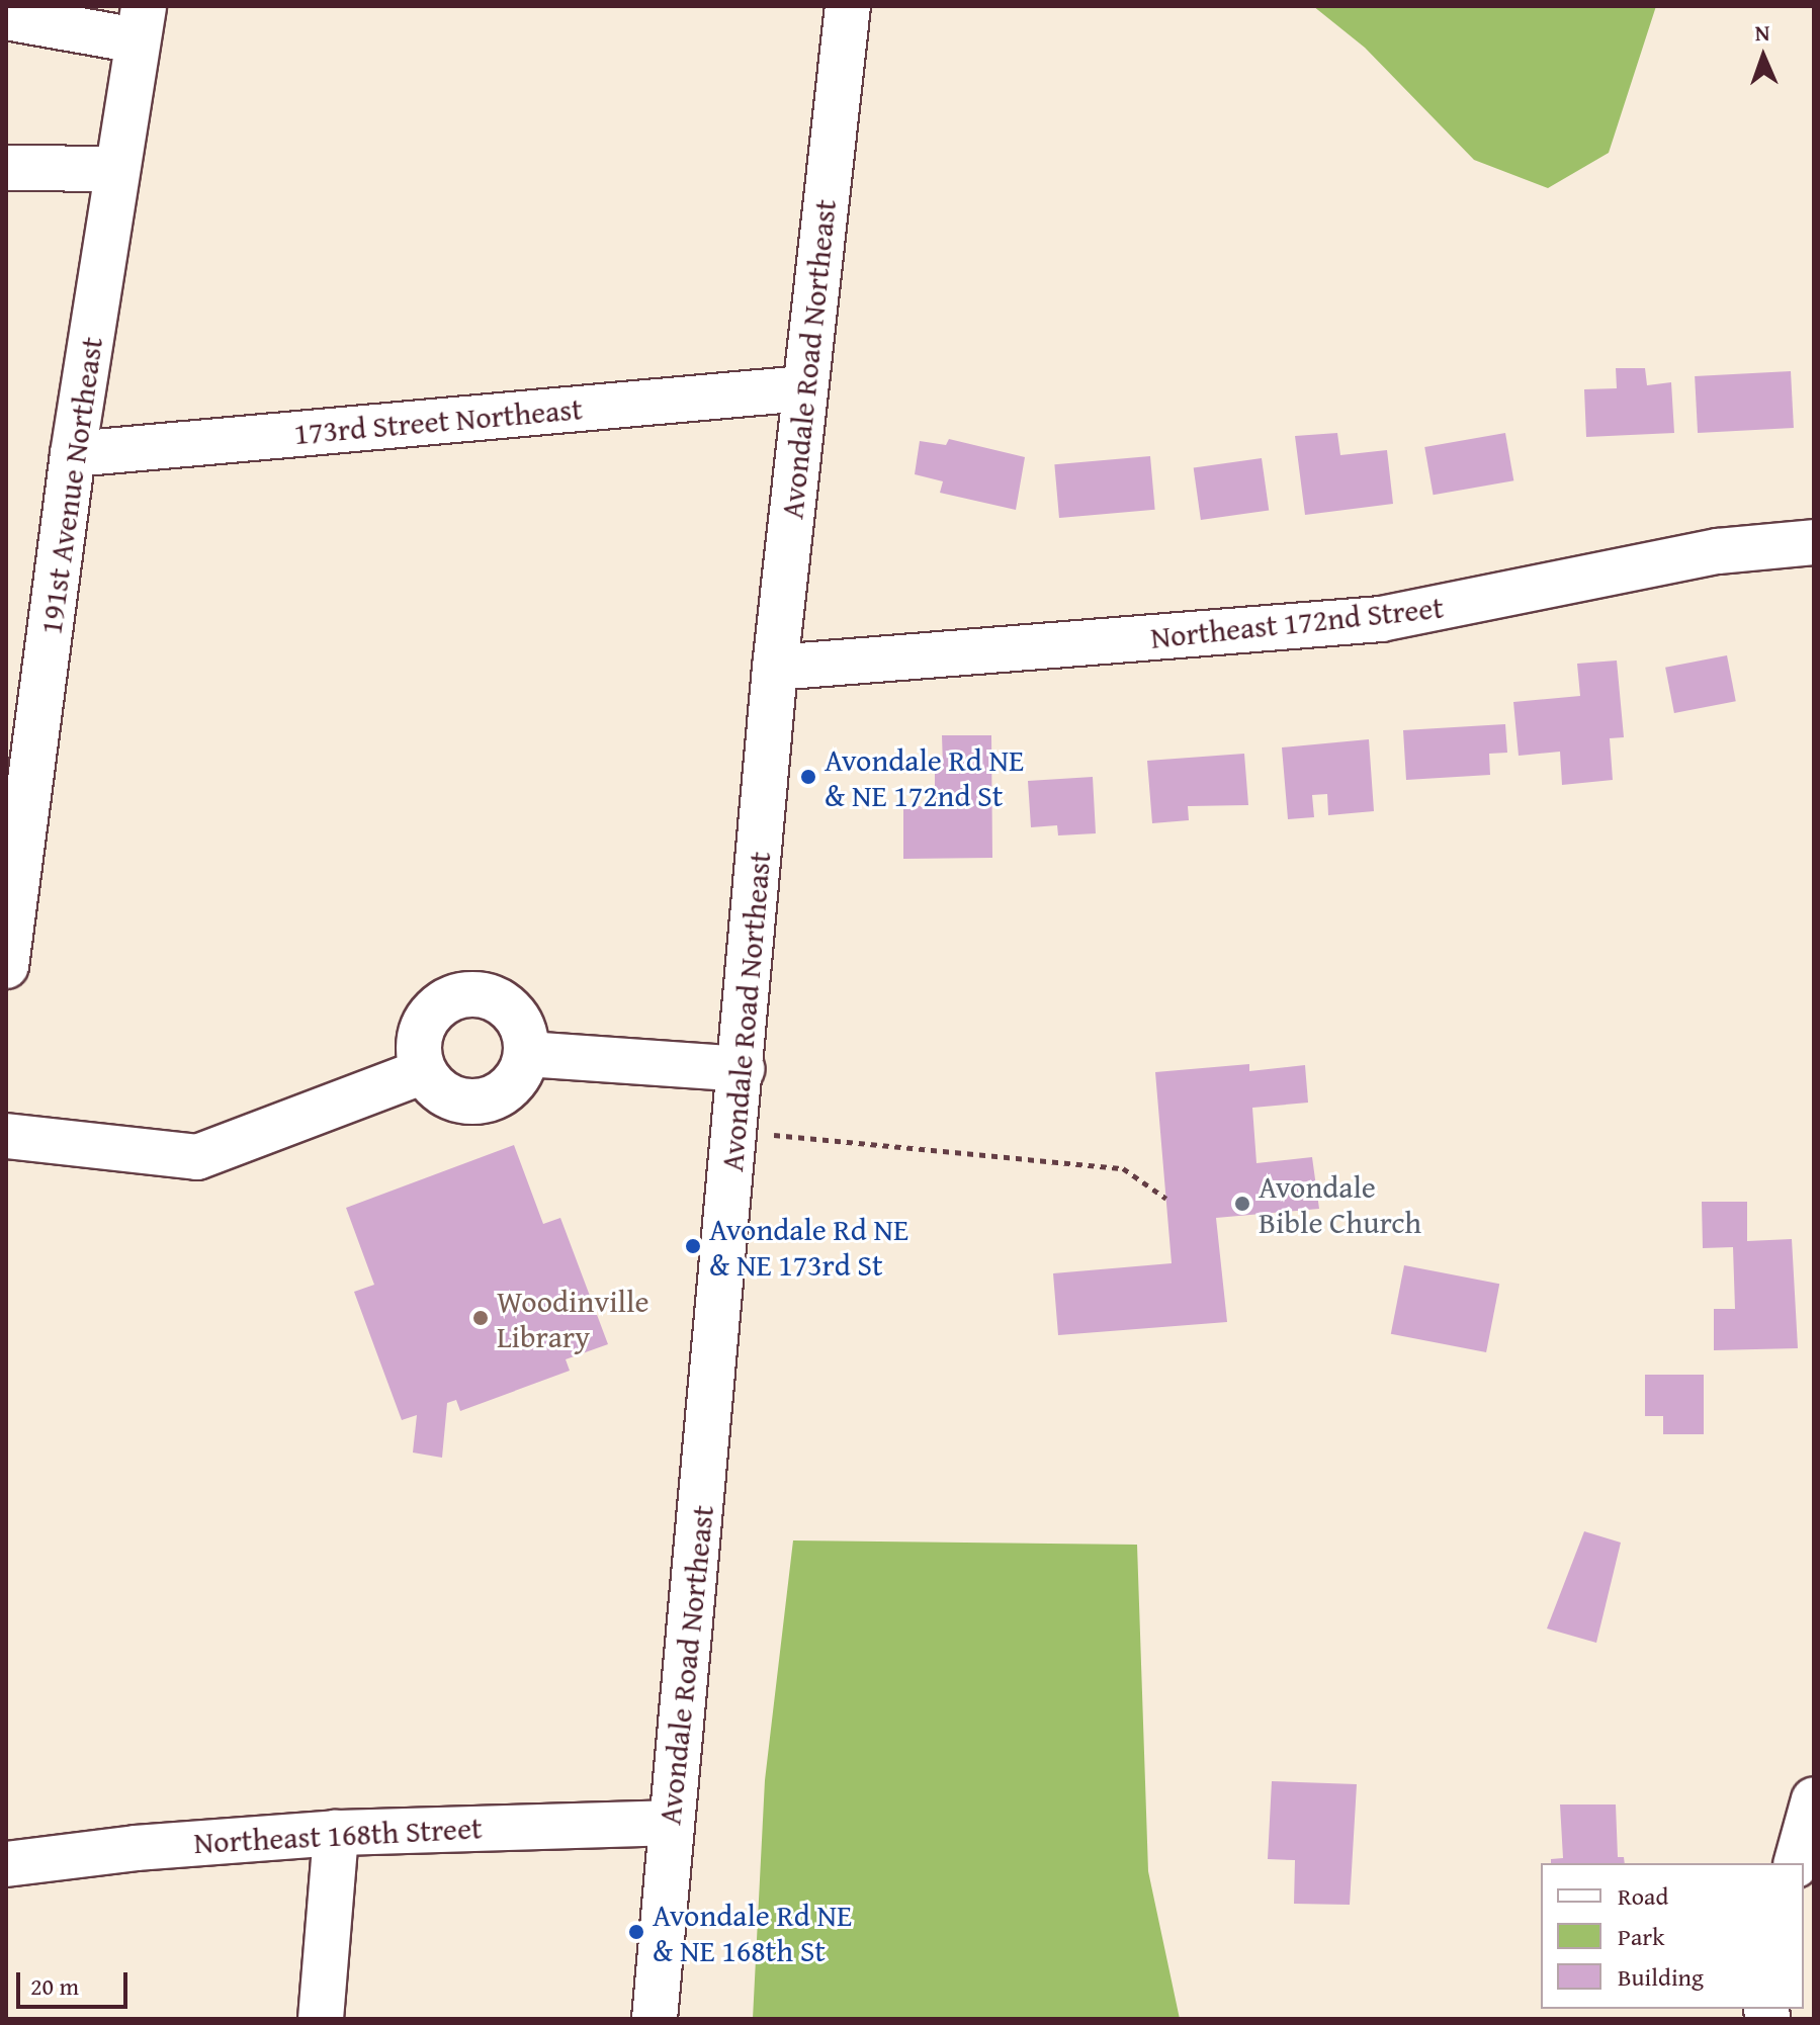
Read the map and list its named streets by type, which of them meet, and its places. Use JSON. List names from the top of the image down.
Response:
{
  "streets": {
    "street": [
      "Avondale Road Northeast",
      "173rd Street Northeast",
      "191st Avenue Northeast",
      "Northeast 172nd Street",
      "Northeast 168th Street"
    ]
  },
  "crossings": [
    ["Avondale Road Northeast", "173rd Street Northeast"],
    ["Avondale Road Northeast", "Northeast 172nd Street"],
    ["Avondale Road Northeast", "Northeast 168th Street"],
    ["173rd Street Northeast", "191st Avenue Northeast"]
  ],
  "places": [
    "Avondale Rd NE & NE 172nd St",
    "Avondale Bible Church",
    "Avondale Rd NE & NE 173rd St",
    "Woodinville Library",
    "Avondale Rd NE & NE 168th St"
  ],
  "legend": ["Road", "Park", "Building"],
  "scale_bar": "20 m",
  "north": "top"
}
